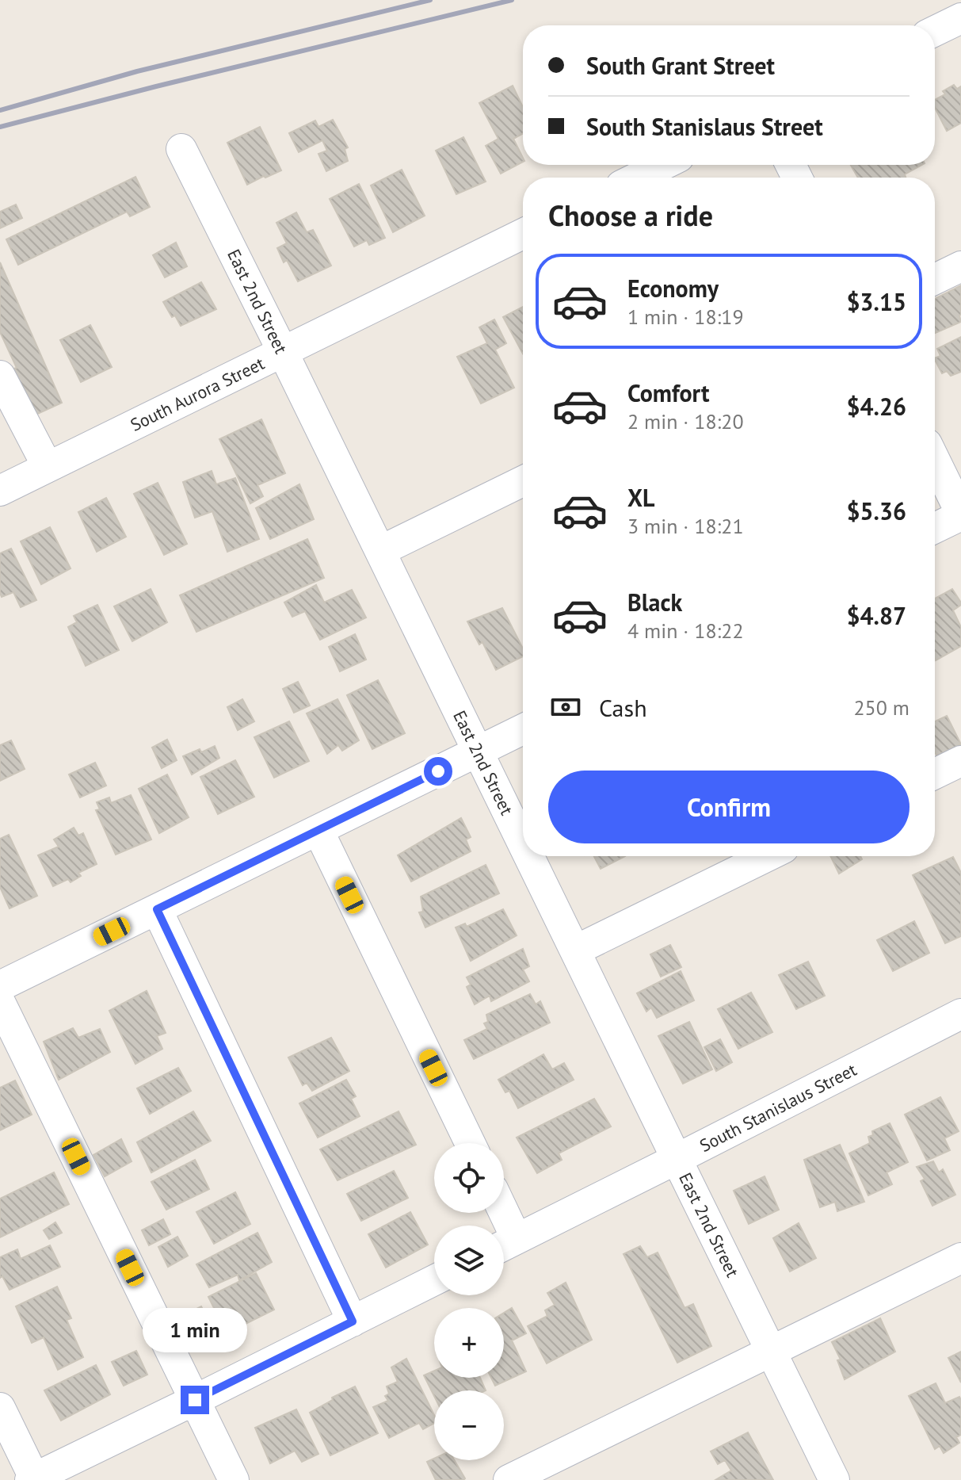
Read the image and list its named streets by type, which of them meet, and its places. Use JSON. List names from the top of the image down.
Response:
{
  "streets": {
    "street": ["East 2nd Street", "South Aurora Street", "South Stanislaus Street"]
  },
  "crossings": [
    ["East 2nd Street", "South Aurora Street"],
    ["East 2nd Street", "South Stanislaus Street"]
  ],
  "page": {
    "banner": ["South Grant Street", "South Stanislaus Street"],
    "heading": "Choose a ride",
    "list": [
      {
        "name": "Economy",
        "note": "1 min · 18:19",
        "value": "$3.15"
      },
      {
        "name": "Comfort",
        "note": "2 min · 18:20",
        "value": "$4.26"
      },
      {
        "name": "XL",
        "note": "3 min · 18:21",
        "value": "$5.36"
      },
      {
        "name": "Black",
        "note": "4 min · 18:22",
        "value": "$4.87"
      }
    ],
    "pay": ["Cash", "250 m"],
    "buttons": "Confirm",
    "map_buttons": ["+", "−"],
    "bubble": "1 min"
  }
}
